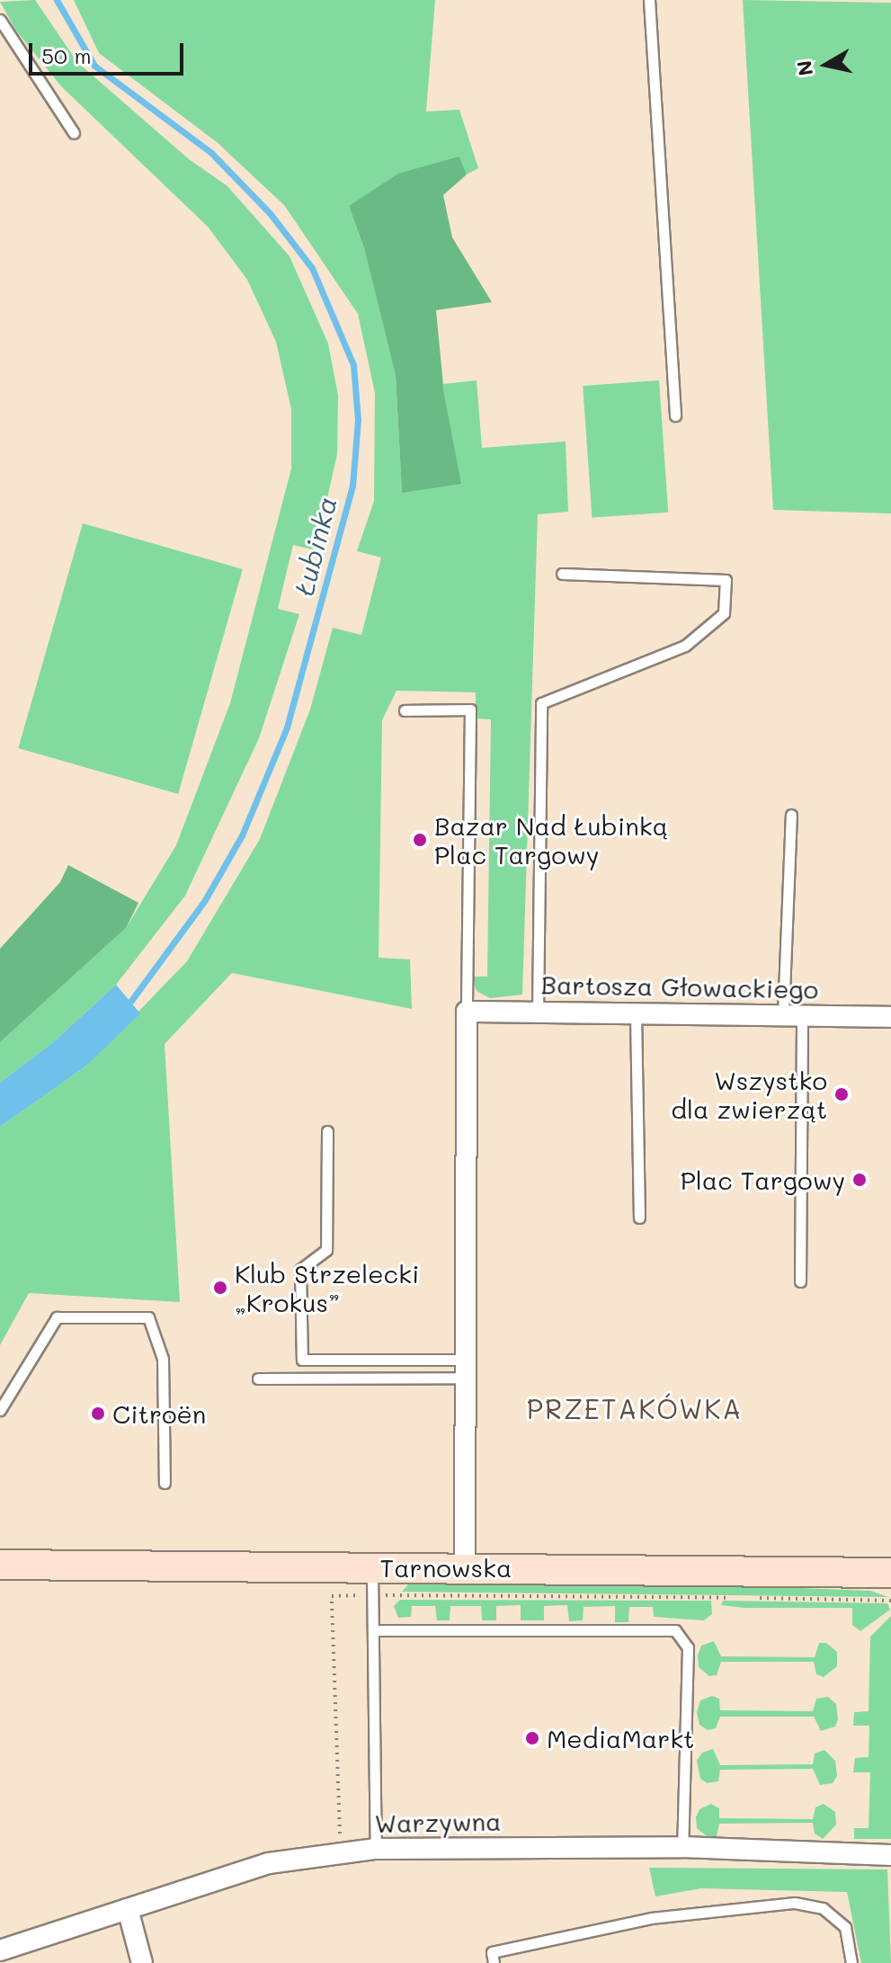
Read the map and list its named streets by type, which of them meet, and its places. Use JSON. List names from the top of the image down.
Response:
{
  "streets": {
    "main road": ["Tarnowska"],
    "street": ["Bartosza Głowackiego", "Warzywna"]
  },
  "districts": ["PRZETAKÓWKA"],
  "water": ["Łubinka"],
  "places": [
    "Bazar Nad Łubinką Plac Targowy",
    "Wszystko dla zwierząt",
    "Plac Targowy",
    "Klub Strzelecki „Krokus”",
    "Citroën",
    "MediaMarkt"
  ],
  "scale_bar": "50 m",
  "north": "left"
}
